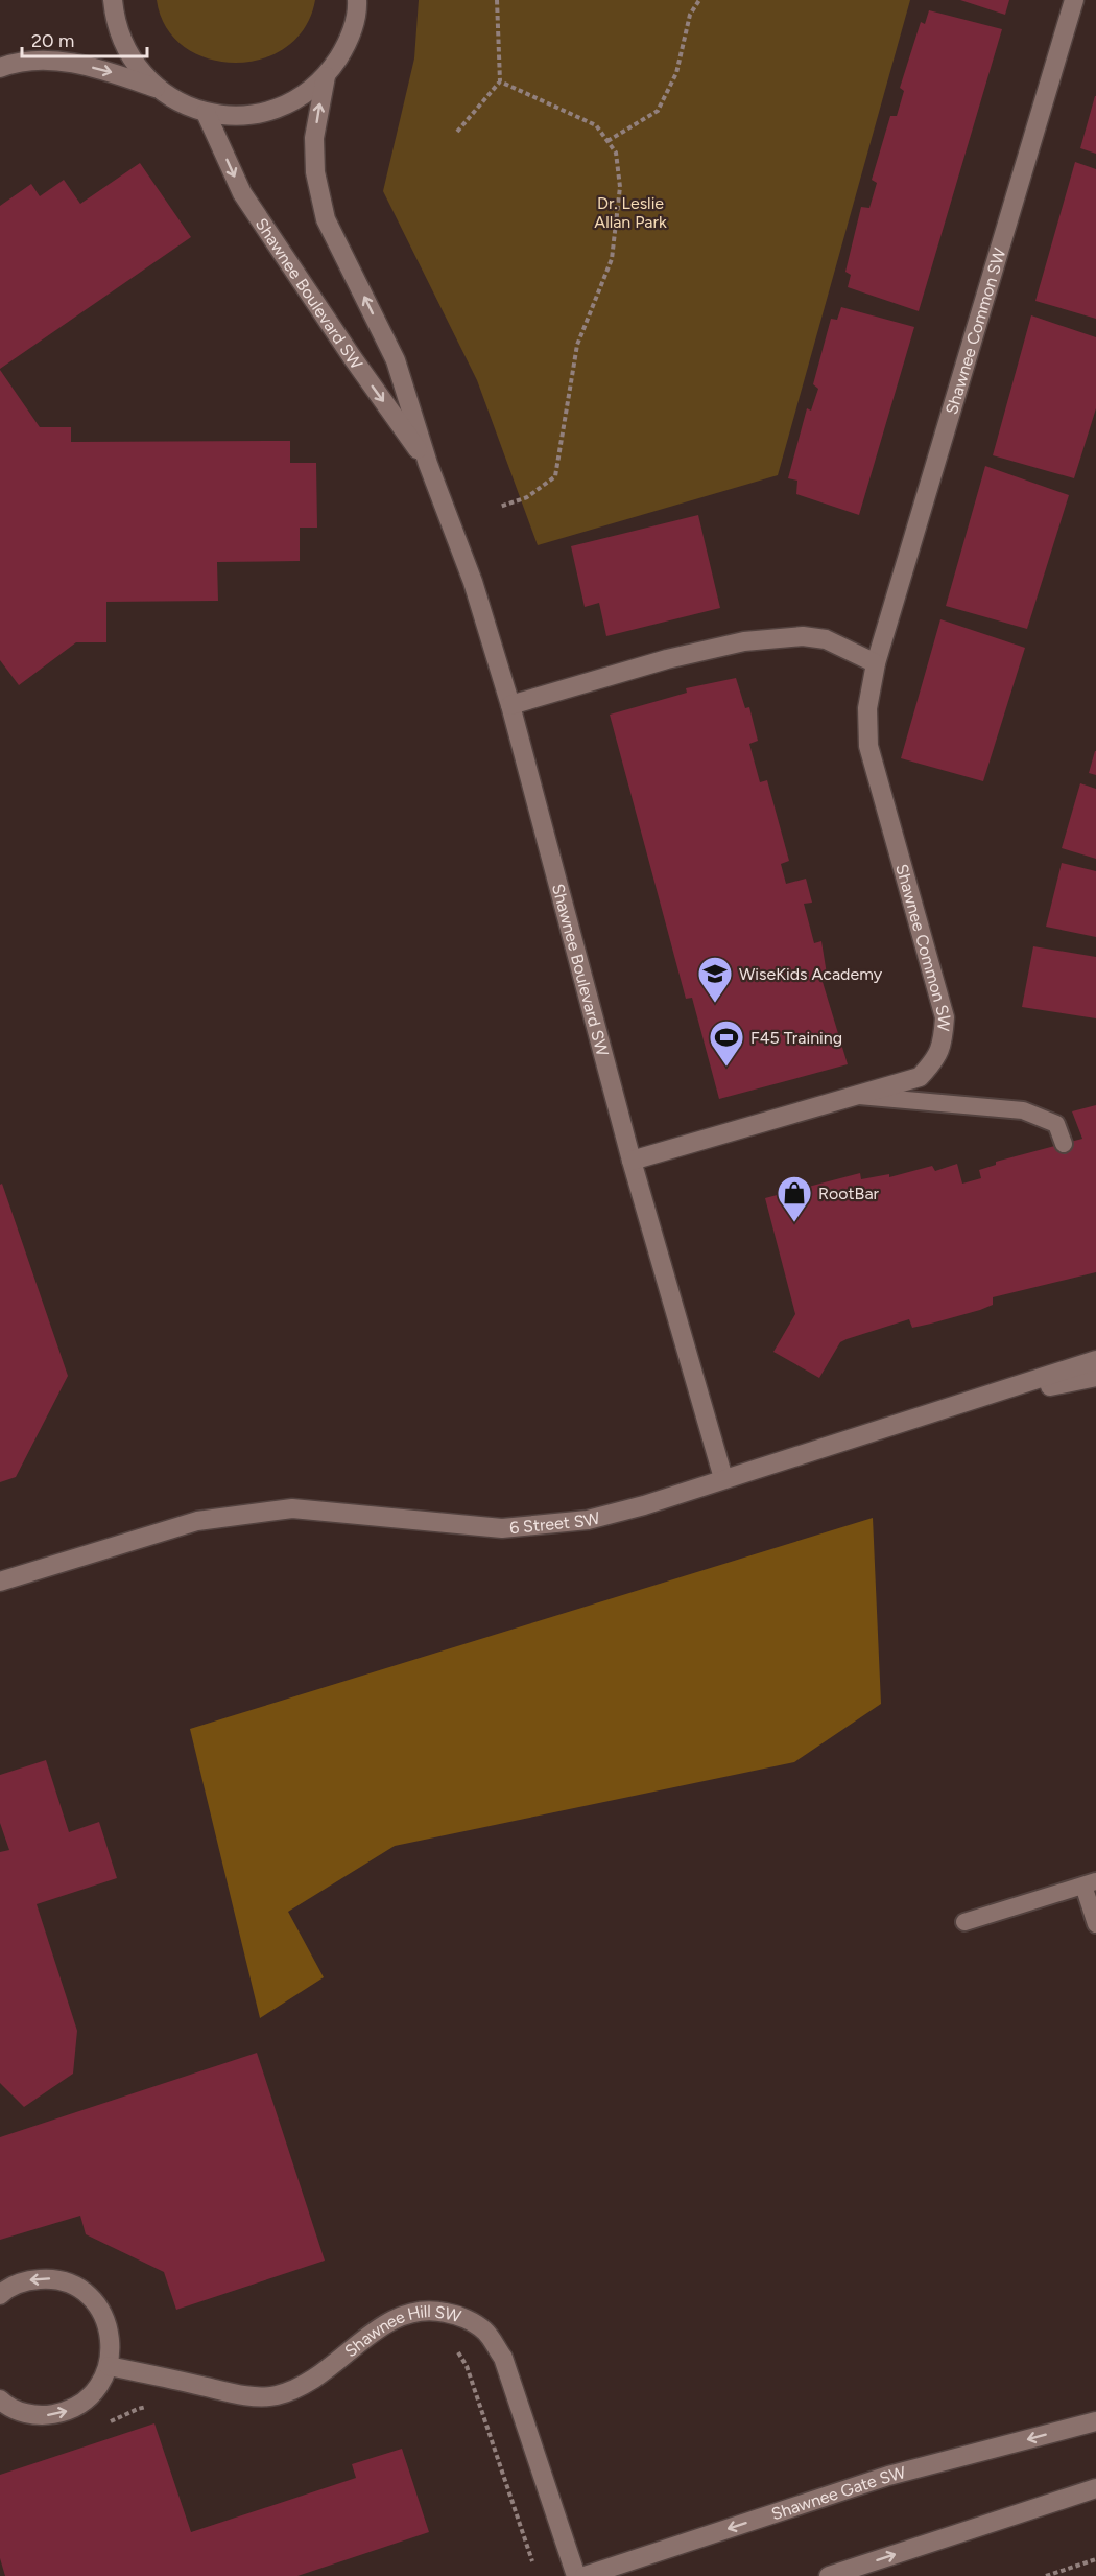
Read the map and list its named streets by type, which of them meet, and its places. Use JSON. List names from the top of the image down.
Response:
{
  "streets": {
    "street": [
      "Shawnee Boulevard SW",
      "Shawnee Common SW",
      "6 Street SW",
      "Shawnee Hill SW",
      "Shawnee Gate SW"
    ]
  },
  "crossings": [
    ["Shawnee Boulevard SW", "Shawnee Common SW"],
    ["Shawnee Boulevard SW", "6 Street SW"]
  ],
  "parks": ["Dr. Leslie Allan Park"],
  "places": {
    "school or university": ["WiseKids Academy"],
    "sports": ["F45 Training"],
    "shop": ["RootBar"]
  },
  "scale_bar": "20 m"
}
